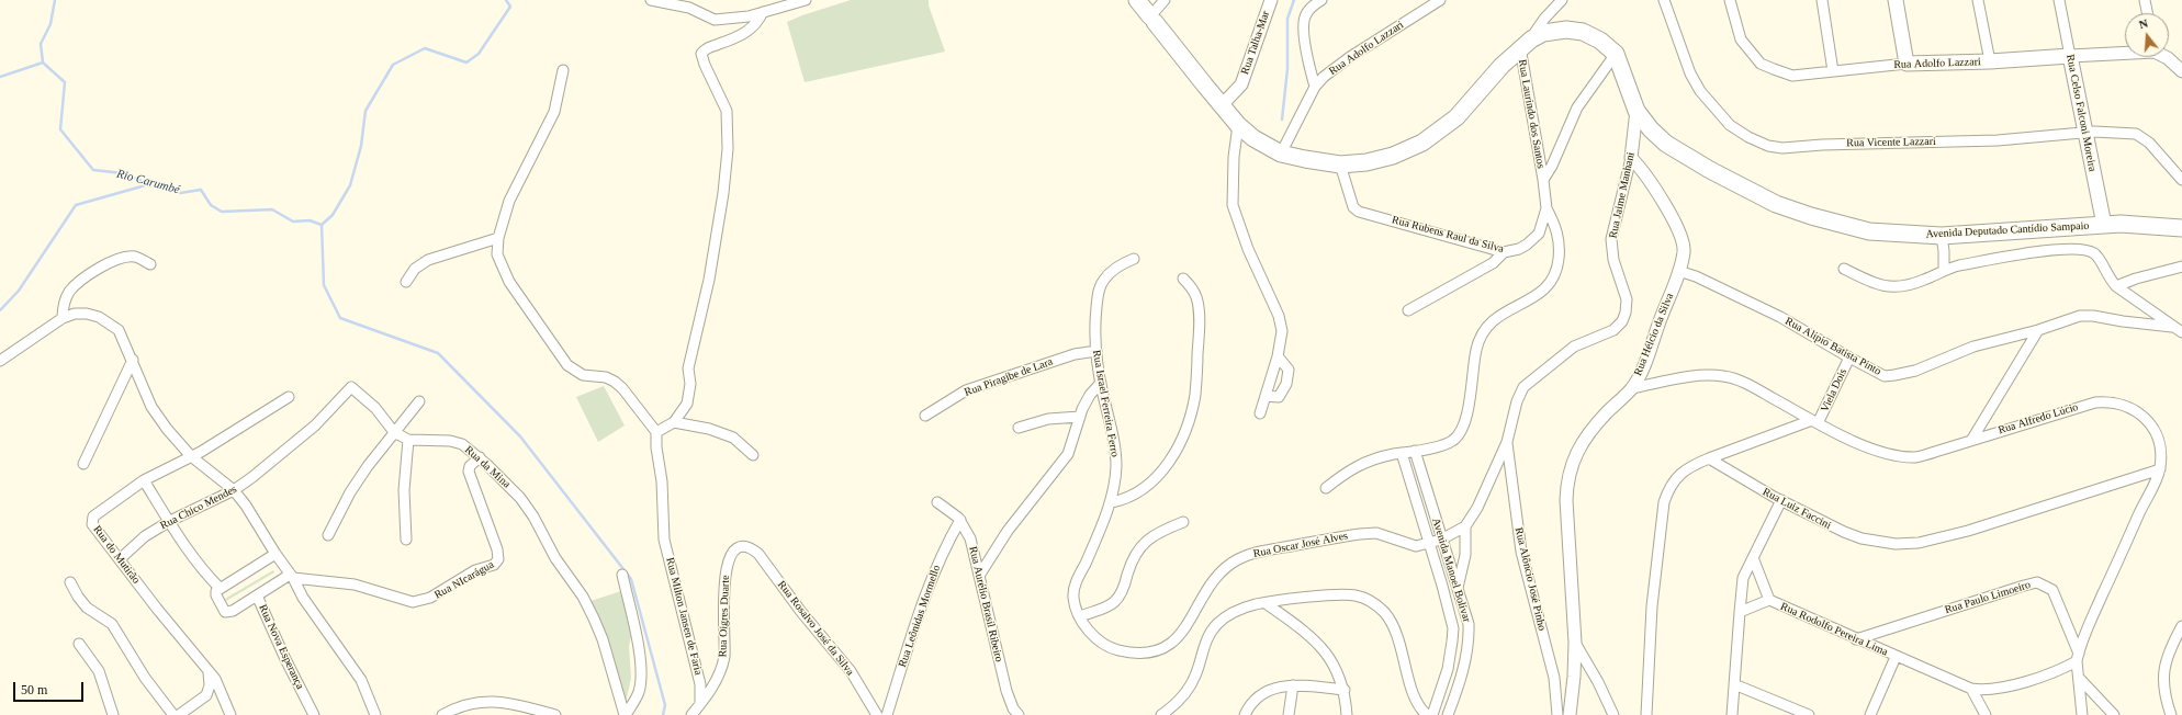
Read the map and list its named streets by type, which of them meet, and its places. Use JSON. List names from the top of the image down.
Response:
{
  "streets": {
    "main road": ["Rua Adolfo Lazzari", "Rua Celso Falconi Moreira", "Avenida Deputado Cantídio Sampaio"],
    "street": [
      "Rua Talha-Mar",
      "Rua Laurindo dos Santos",
      "Rua Vicente Lazzari",
      "Rua Jaime Manhani",
      "Rua Rubens Raul da Silva",
      "Rua Hélcio da Silva",
      "Rua Alípio Batista Pinto",
      "Rua Piragibe de Lara",
      "Viela Dois",
      "Rua Israel Ferreira Ferro",
      "Rua Alfredo Lúcio",
      "Rua da Mina",
      "Rua Chico Mendes",
      "Rua Luiz Faccini",
      "Rua Oscar José Alves",
      "Rua do Mutirão",
      "Avenida Manoel Bolívar",
      "Rua Alôncio José Pinho",
      "Rua NIcarágua",
      "Rua Paulo Limoeiro",
      "Rua Aurélio Brasil Ribeiro",
      "Rua Milton Jansen de Faria",
      "Rua Oigres Duarte",
      "Rua Leônidas Mormello",
      "Rua Rosalvo José da Silva",
      "Rua Rodolfo Pereira Lima",
      "Rua Nova Esperança"
    ]
  },
  "crossings": [
    ["Rua Adolfo Lazzari", "Rua Celso Falconi Moreira"],
    ["Rua Celso Falconi Moreira", "Rua Vicente Lazzari"],
    ["Rua Celso Falconi Moreira", "Avenida Deputado Cantídio Sampaio"],
    ["Rua Laurindo dos Santos", "Rua Rubens Raul da Silva"],
    ["Rua Jaime Manhani", "Avenida Deputado Cantídio Sampaio"],
    ["Rua Jaime Manhani", "Rua Hélcio da Silva"],
    ["Rua Jaime Manhani", "Rua Oscar José Alves"],
    ["Rua Jaime Manhani", "Avenida Manoel Bolívar"],
    ["Rua Jaime Manhani", "Rua Alôncio José Pinho"],
    ["Rua Hélcio da Silva", "Rua Alípio Batista Pinto"],
    ["Rua Hélcio da Silva", "Rua Alfredo Lúcio"],
    ["Rua Alípio Batista Pinto", "Viela Dois"],
    ["Rua Piragibe de Lara", "Rua Israel Ferreira Ferro"],
    ["Viela Dois", "Rua Alfredo Lúcio"],
    ["Rua Israel Ferreira Ferro", "Rua Oscar José Alves"],
    ["Rua Alfredo Lúcio", "Rua Luiz Faccini"],
    ["Rua Alfredo Lúcio", "Rua Paulo Limoeiro"],
    ["Rua da Mina", "Rua Chico Mendes"],
    ["Rua da Mina", "Rua NIcarágua"],
    ["Rua Chico Mendes", "Rua do Mutirão"],
    ["Rua Oscar José Alves", "Avenida Manoel Bolívar"],
    ["Rua Paulo Limoeiro", "Rua Rodolfo Pereira Lima"],
    ["Rua Aurélio Brasil Ribeiro", "Rua Leônidas Mormello"],
    ["Rua Milton Jansen de Faria", "Rua Oigres Duarte"],
    ["Rua Oigres Duarte", "Rua Rosalvo José da Silva"]
  ],
  "water": ["Rio Carumbé"],
  "scale_bar": "50 m",
  "north": "top"
}
